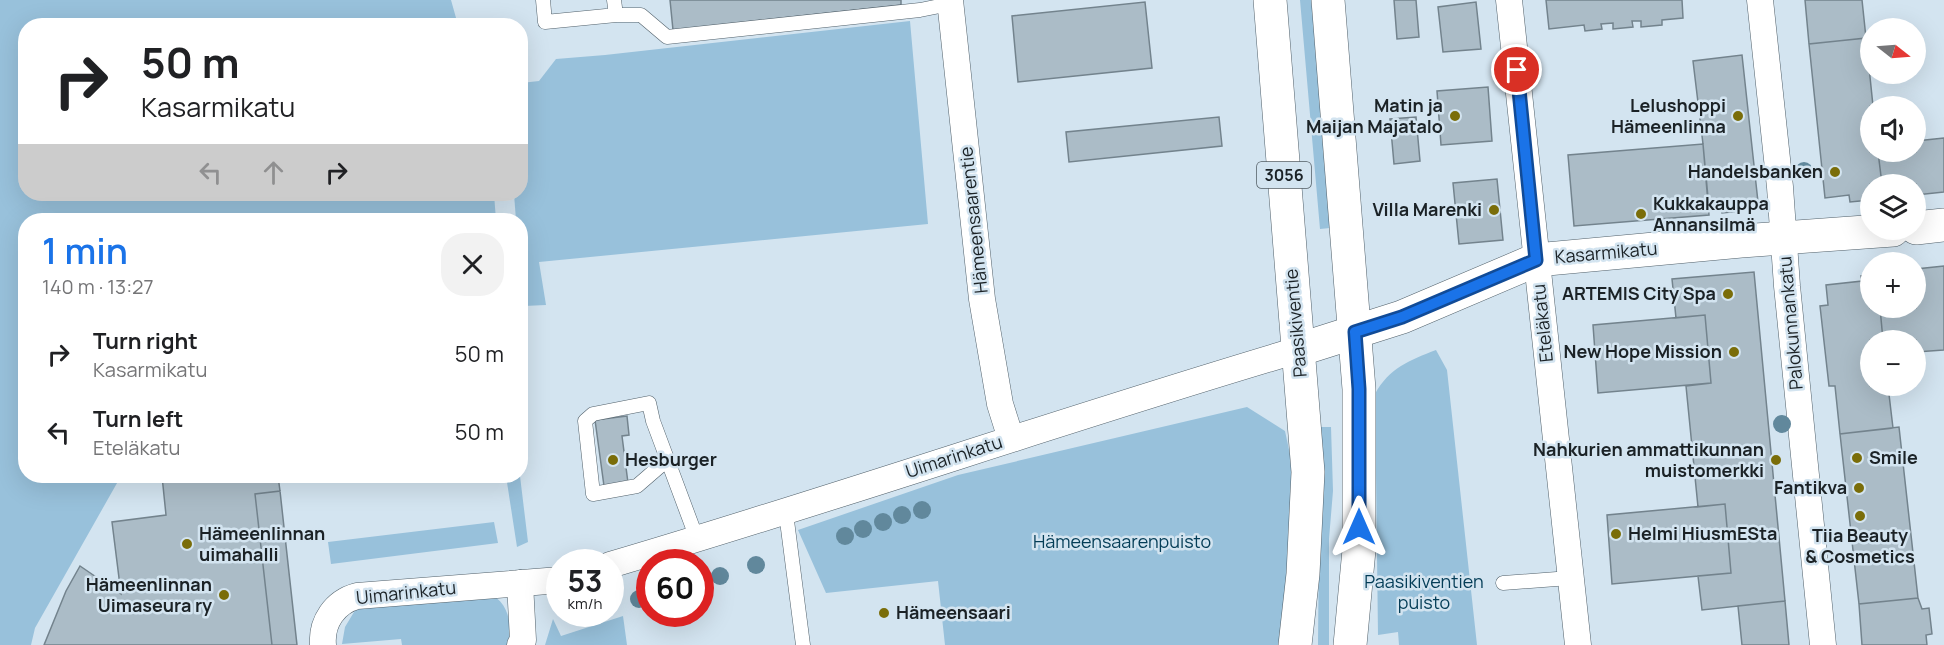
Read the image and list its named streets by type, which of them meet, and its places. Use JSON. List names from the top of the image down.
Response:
{
  "streets": {
    "main road": ["3056", "Kasarmikatu", "Paasikiventie"],
    "street": [
      "Hämeensaarentie",
      "Eteläkatu",
      "Palokunnankatu",
      "Uimarinkatu"
    ]
  },
  "crossings": [
    ["Hämeensaarentie", "Uimarinkatu"],
    ["Kasarmikatu", "Paasikiventie"],
    ["Kasarmikatu", "Eteläkatu"],
    ["Kasarmikatu", "Palokunnankatu"],
    ["Kasarmikatu", "Uimarinkatu"],
    ["Paasikiventie", "Uimarinkatu"]
  ],
  "parks": ["Hämeensaarenpuisto", "Paasikiventien puisto"],
  "places": [
    "Matin ja Maijan Majatalo",
    "Lelushoppi Hämeenlinna",
    "Handelsbanken",
    "Villa Marenki",
    "Kukkakauppa Annansilmä",
    "ARTEMIS City Spa",
    "New Hope Mission",
    "Smile",
    "Hesburger",
    "Nahkurien ammattikunnan muistomerkki",
    "Fantikva",
    "Tiia Beauty & Cosmetics",
    "Helmi HiusmESta",
    "Hämeenlinnan uimahalli",
    "Hämeenlinnan Uimaseura ry",
    "Hämeensaari"
  ],
  "north": "right",
  "page": {
    "map_buttons": ["+", "−"],
    "turn": ["50 m", "Kasarmikatu"],
    "heading": ["1 min", "140 m · 13:27"],
    "list": [
      {
        "name": "Turn right",
        "note": "Kasarmikatu",
        "value": "50 m"
      },
      {
        "name": "Turn left",
        "note": "Eteläkatu",
        "value": "50 m"
      }
    ],
    "speed": "53 km/h",
    "limit": "60"
  }
}
